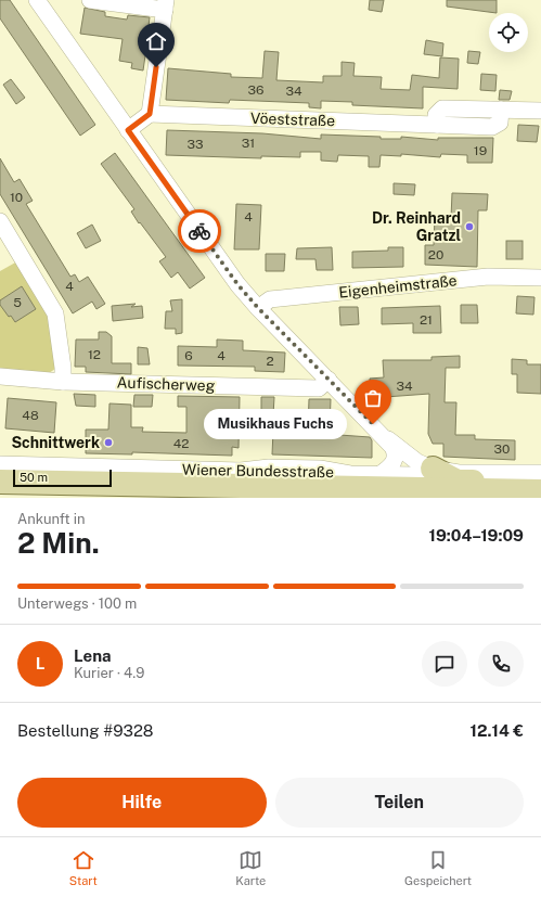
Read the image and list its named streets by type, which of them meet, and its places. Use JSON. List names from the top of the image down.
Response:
{
  "streets": {
    "main road": ["Wiener Bundesstraße"],
    "street": ["Vöeststraße", "Eigenheimstraße", "Aufischerweg"]
  },
  "places": ["Dr. Reinhard Gratzl", "Musikhaus Fuchs", "Schnittwerk"],
  "house_numbers": [
    "36",
    "34",
    "31",
    "33",
    "19",
    "10",
    "4",
    "20",
    "4",
    "5",
    "21",
    "12",
    "6",
    "4",
    "2",
    "34",
    "48",
    "42",
    "30"
  ],
  "scale_bar": "50 m",
  "page": {
    "bubble": "Musikhaus Fuchs",
    "scale": "50 m",
    "heading": ["2 Min.", "Ankunft in", "19:04–19:09"],
    "panel": [
      "Lena",
      "Kurier · 4.9",
      "Bestellung #9328",
      "12.14 €"
    ],
    "bar": "Unterwegs · 100 m",
    "round": "L",
    "buttons": ["Hilfe", "Teilen"],
    "tabs": ["Start", "Karte", "Gespeichert"]
  }
}
